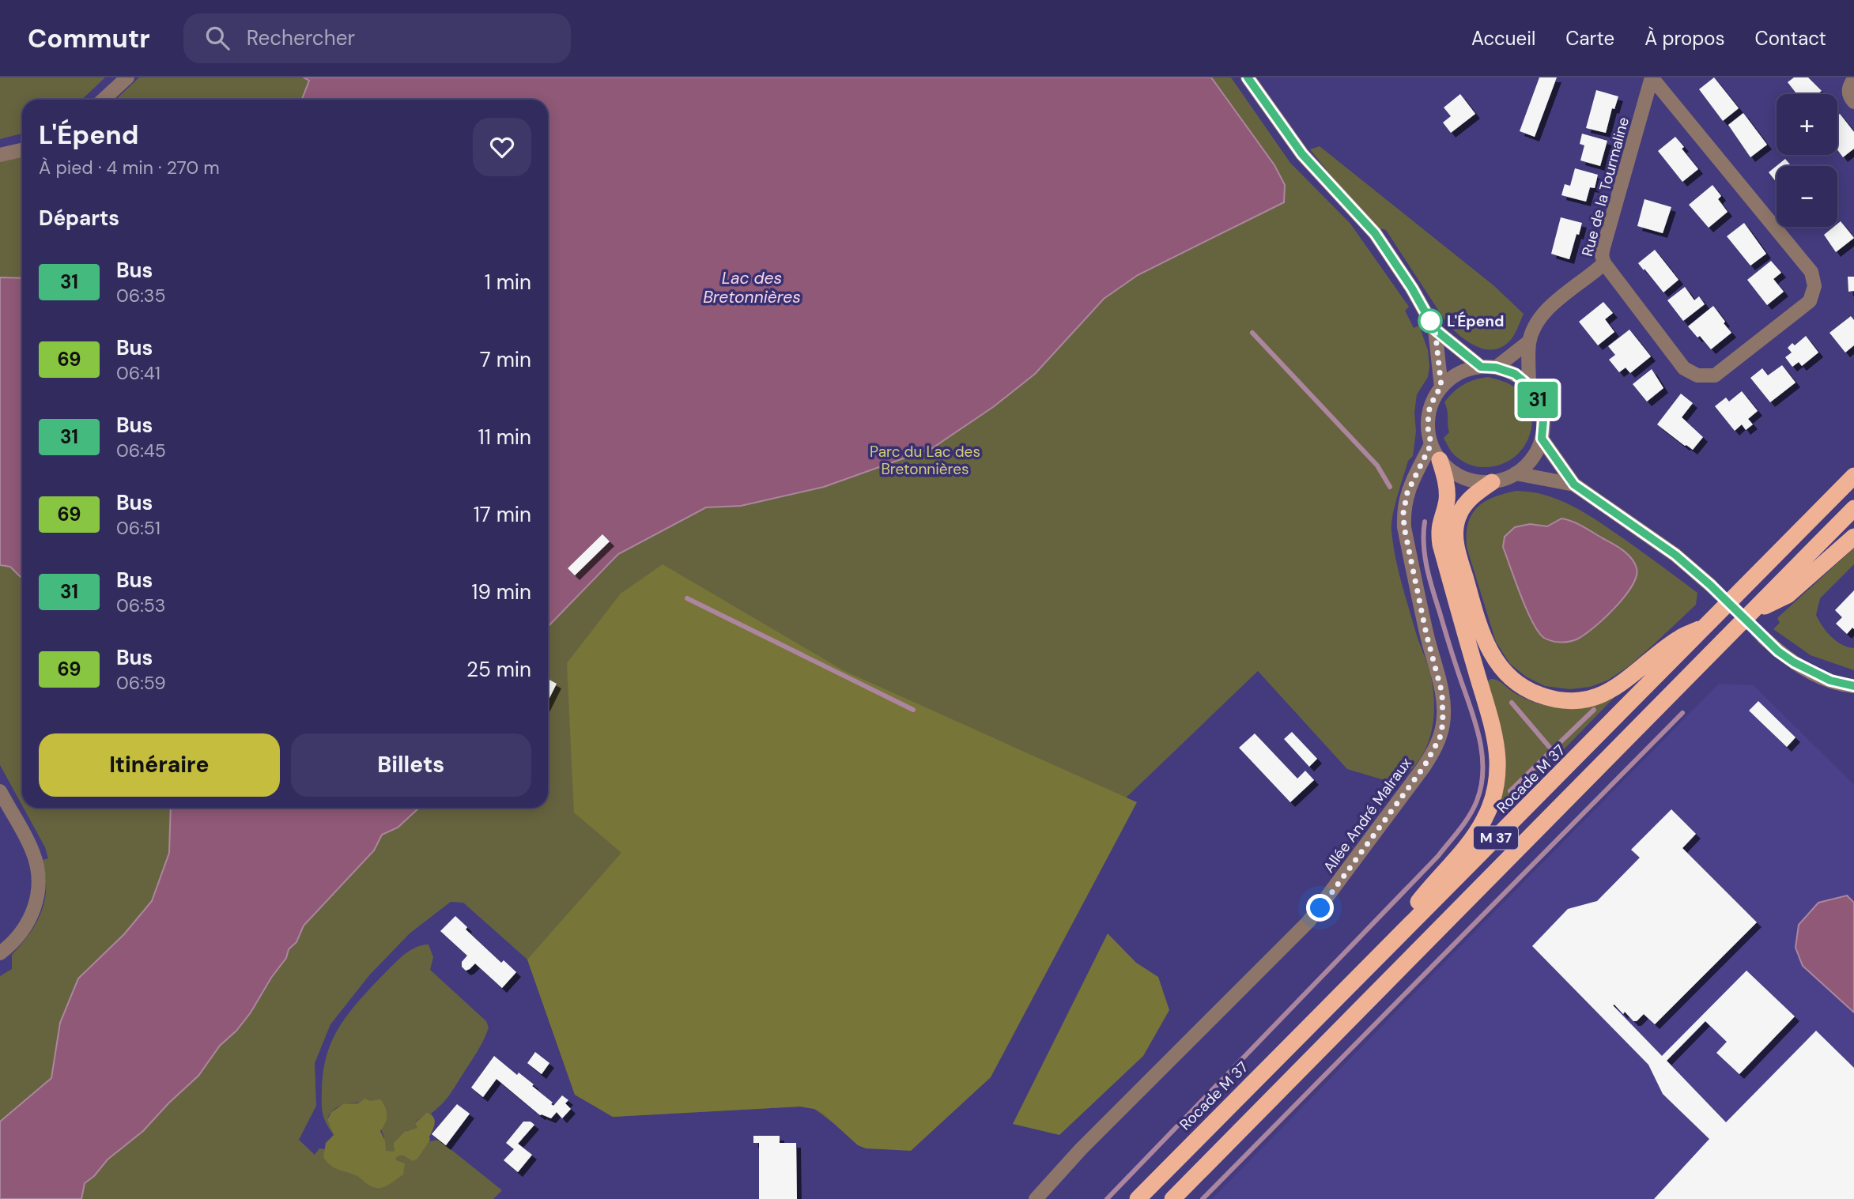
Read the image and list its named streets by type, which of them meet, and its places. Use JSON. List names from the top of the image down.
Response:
{
  "streets": {
    "highway": ["Rocade M 37", "M 37"],
    "street": ["Rue de la Tourmaline", "Allée André Malraux"]
  },
  "crossings": [
    ["Rue de la Tourmaline", "Allée André Malraux"],
    ["Rue de la Tourmaline", "M 37"],
    ["Rocade M 37", "M 37"],
    ["Allée André Malraux", "M 37"]
  ],
  "water": ["Lac des Bretonnières"],
  "parks": ["Parc du Lac des Bretonnières"],
  "places": ["L'Épend"],
  "lines": ["bus line 31"],
  "page": {
    "header": "Commutr",
    "search": "Rechercher",
    "nav": [
      "Accueil",
      "Carte",
      "À propos",
      "Contact"
    ],
    "on_map": "31",
    "map_buttons": ["+", "−"],
    "heading": [
      ["L'Épend", "À pied · 4 min · 270 m"],
      "Départs"
    ],
    "list": [
      {
        "mark": "31",
        "name": "Bus",
        "note": "06:35",
        "value": "1 min"
      },
      {
        "mark": "69",
        "name": "Bus",
        "note": "06:41",
        "value": "7 min"
      },
      {
        "mark": "31",
        "name": "Bus",
        "note": "06:45",
        "value": "11 min"
      },
      {
        "mark": "69",
        "name": "Bus",
        "note": "06:51",
        "value": "17 min"
      },
      {
        "mark": "31",
        "name": "Bus",
        "note": "06:53",
        "value": "19 min"
      },
      {
        "mark": "69",
        "name": "Bus",
        "note": "06:59",
        "value": "25 min"
      }
    ],
    "buttons": ["Itinéraire", "Billets"]
  }
}
